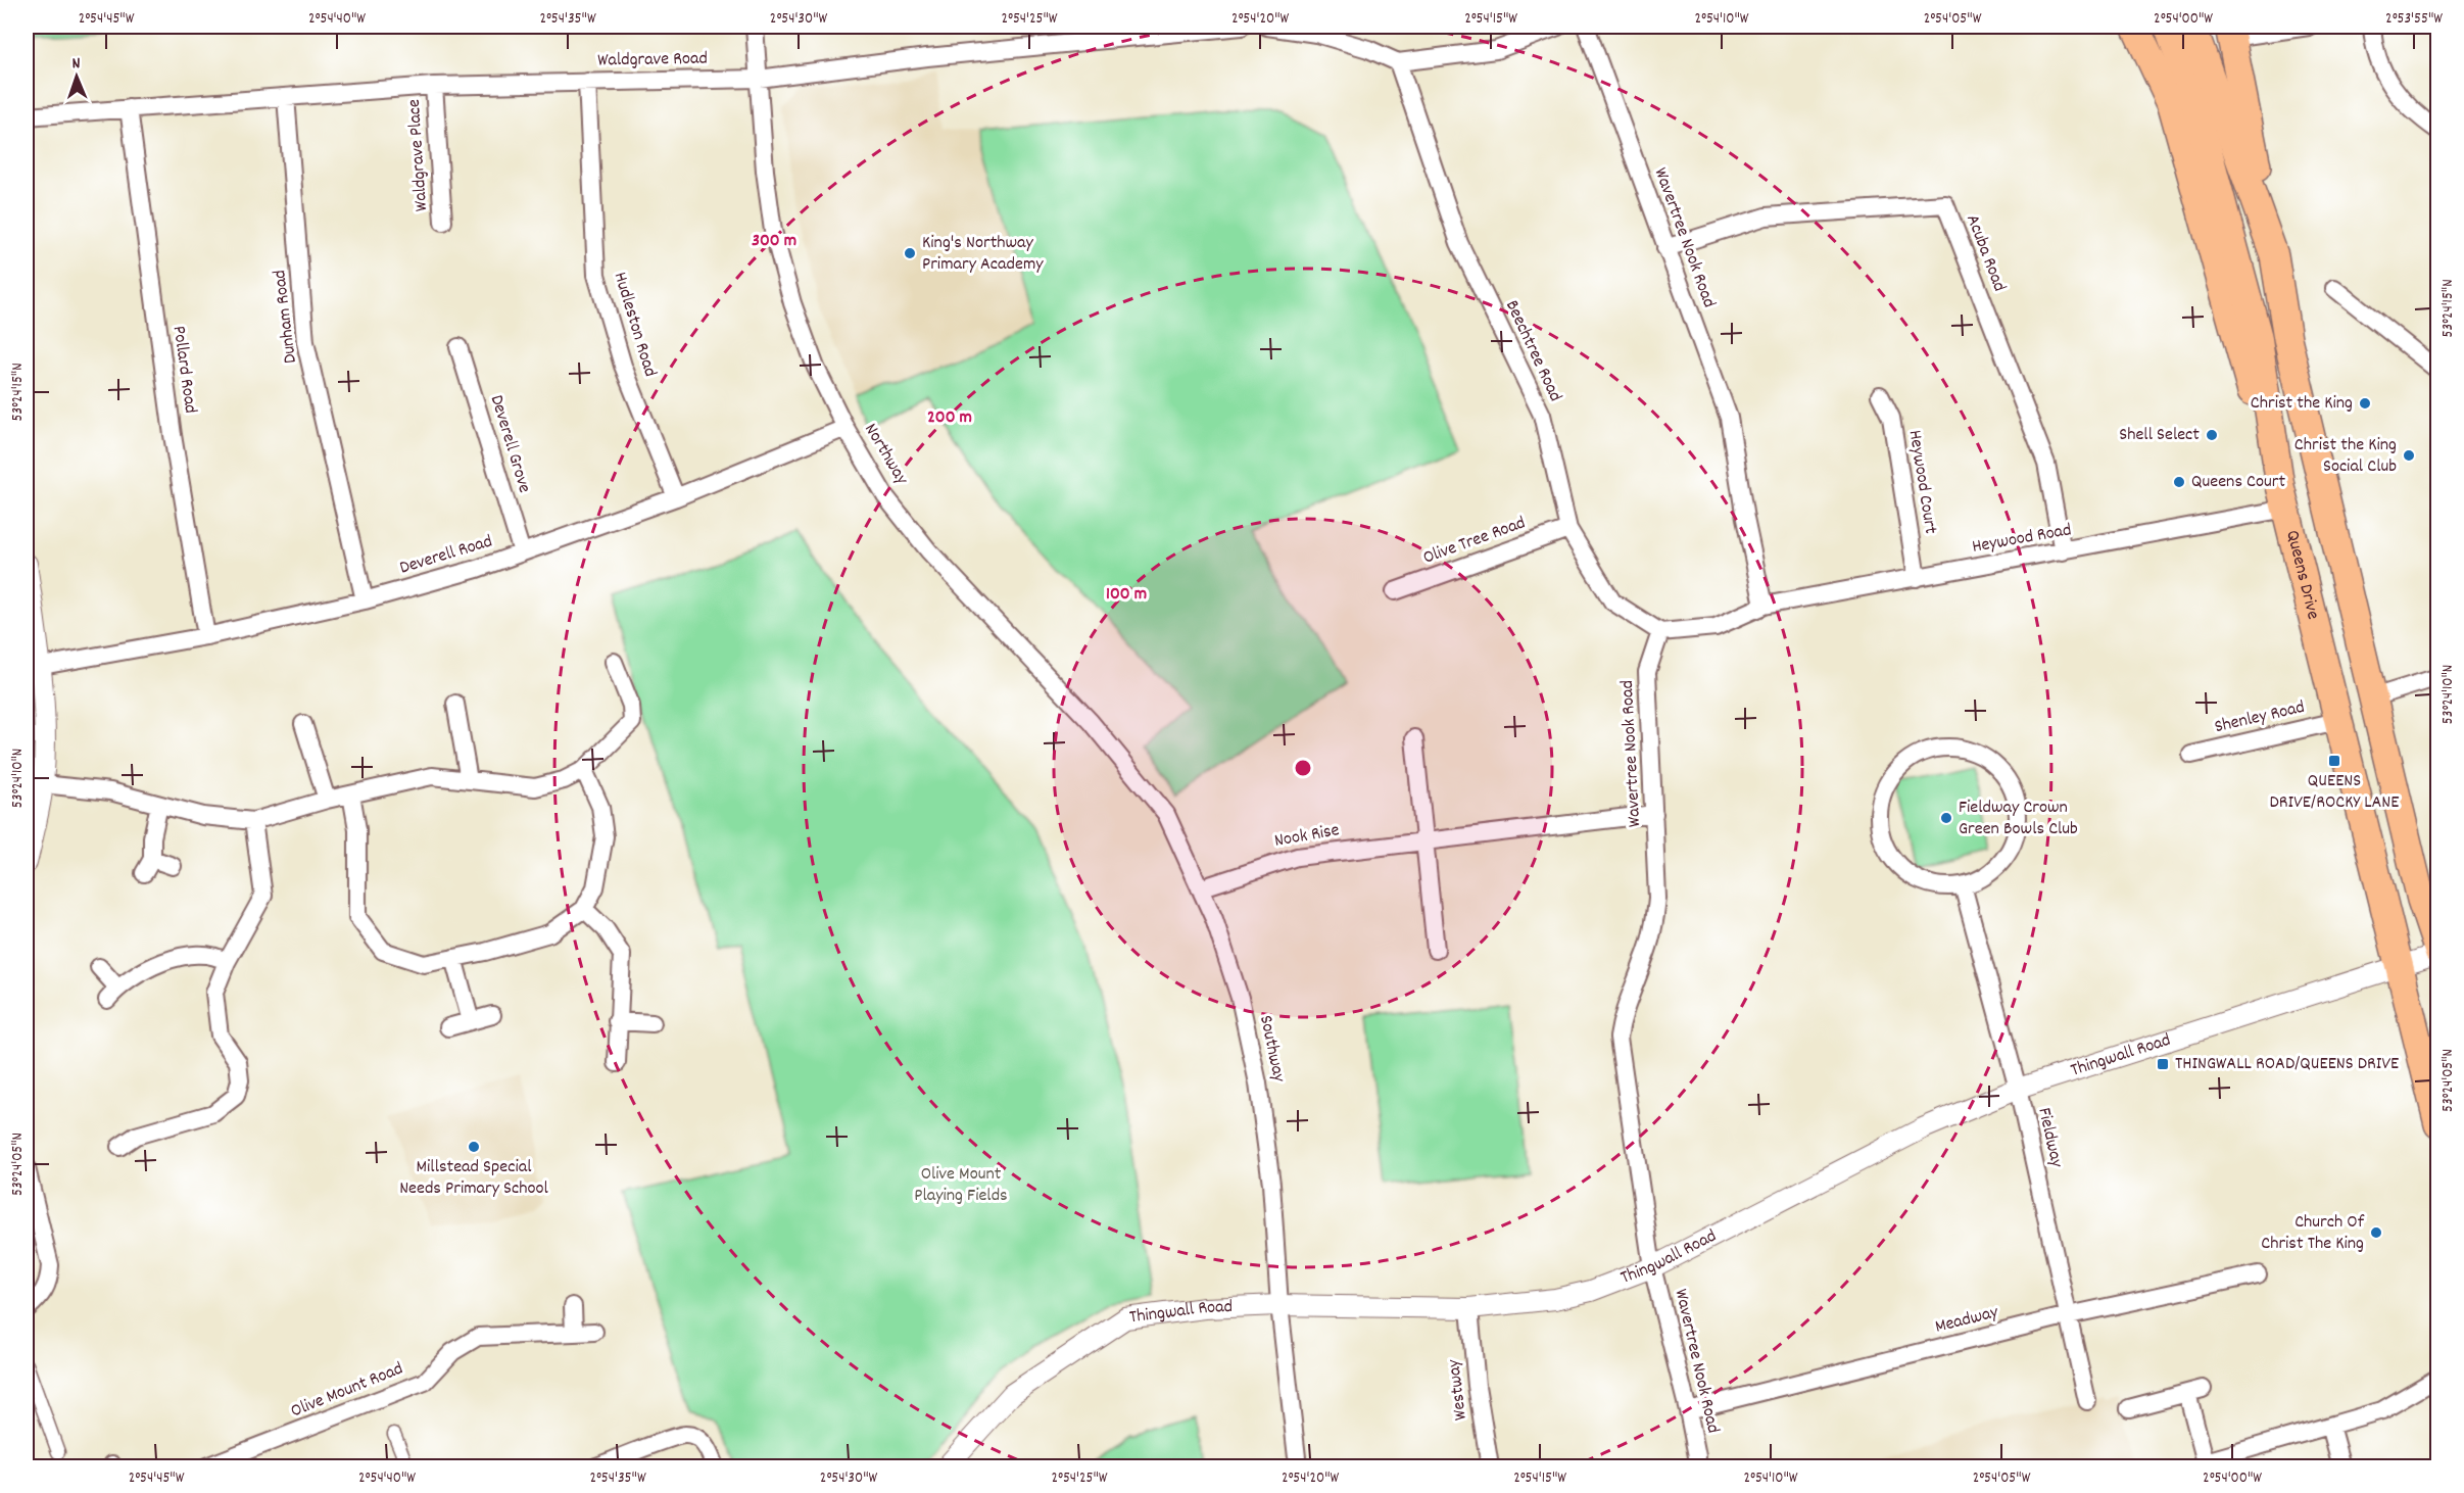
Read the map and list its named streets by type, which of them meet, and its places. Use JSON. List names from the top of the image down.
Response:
{
  "streets": {
    "highway": ["Queens Drive"],
    "street": [
      "Waldgrave Road",
      "Waldgrave Place",
      "Wavertree Nook Road",
      "Acuba Road",
      "Dunham Road",
      "Hudleston Road",
      "Beechtree Road",
      "Pollard Road",
      "Deverell Grove",
      "Northway",
      "Heywood Court",
      "Heywood Road",
      "Olive Tree Road",
      "Deverell Road",
      "Shenley Road",
      "Nook Rise",
      "Southway",
      "Thingwall Road",
      "Fieldway",
      "Meadway",
      "Westway",
      "Olive Mount Road"
    ]
  },
  "crossings": [
    ["Waldgrave Road", "Waldgrave Place"],
    ["Waldgrave Road", "Dunham Road"],
    ["Waldgrave Road", "Hudleston Road"],
    ["Waldgrave Road", "Pollard Road"],
    ["Waldgrave Road", "Northway"],
    ["Wavertree Nook Road", "Acuba Road"],
    ["Wavertree Nook Road", "Beechtree Road"],
    ["Wavertree Nook Road", "Heywood Road"],
    ["Wavertree Nook Road", "Nook Rise"],
    ["Wavertree Nook Road", "Thingwall Road"],
    ["Wavertree Nook Road", "Meadway"],
    ["Acuba Road", "Heywood Road"],
    ["Dunham Road", "Deverell Road"],
    ["Hudleston Road", "Deverell Road"],
    ["Beechtree Road", "Olive Tree Road"],
    ["Pollard Road", "Deverell Road"],
    ["Deverell Grove", "Deverell Road"],
    ["Northway", "Deverell Road"],
    ["Northway", "Southway"],
    ["Heywood Court", "Heywood Road"],
    ["Heywood Road", "Queens Drive"],
    ["Queens Drive", "Shenley Road"],
    ["Queens Drive", "Thingwall Road"],
    ["Nook Rise", "Southway"],
    ["Southway", "Thingwall Road"],
    ["Thingwall Road", "Fieldway"],
    ["Thingwall Road", "Westway"],
    ["Fieldway", "Meadway"]
  ],
  "parks": ["Olive Mount Playing Fields"],
  "places": {
    "other": [
      "King's Northway Primary Academy",
      "Christ the King",
      "Shell Select",
      "Christ the King Social Club",
      "Queens Court",
      "Fieldway Crown Green Bowls Club",
      "Millstead Special Needs Primary School",
      "Church Of Christ The King"
    ],
    "transit": ["QUEENS DRIVE/ROCKY LANE", "THINGWALL ROAD/QUEENS DRIVE"]
  },
  "north": "top",
  "coordinates": [
    "2°54'45\"W",
    "2°54'40\"W",
    "2°54'35\"W",
    "2°54'30\"W",
    "2°54'25\"W",
    "2°54'20\"W",
    "2°54'15\"W",
    "2°54'10\"W",
    "2°54'05\"W",
    "2°54'00\"W",
    "2°53'55\"W",
    "53°24'15\"N",
    "53°24'10\"N",
    "53°24'05\"N"
  ],
  "rings": ["300 m", "200 m", "100 m"]
}
